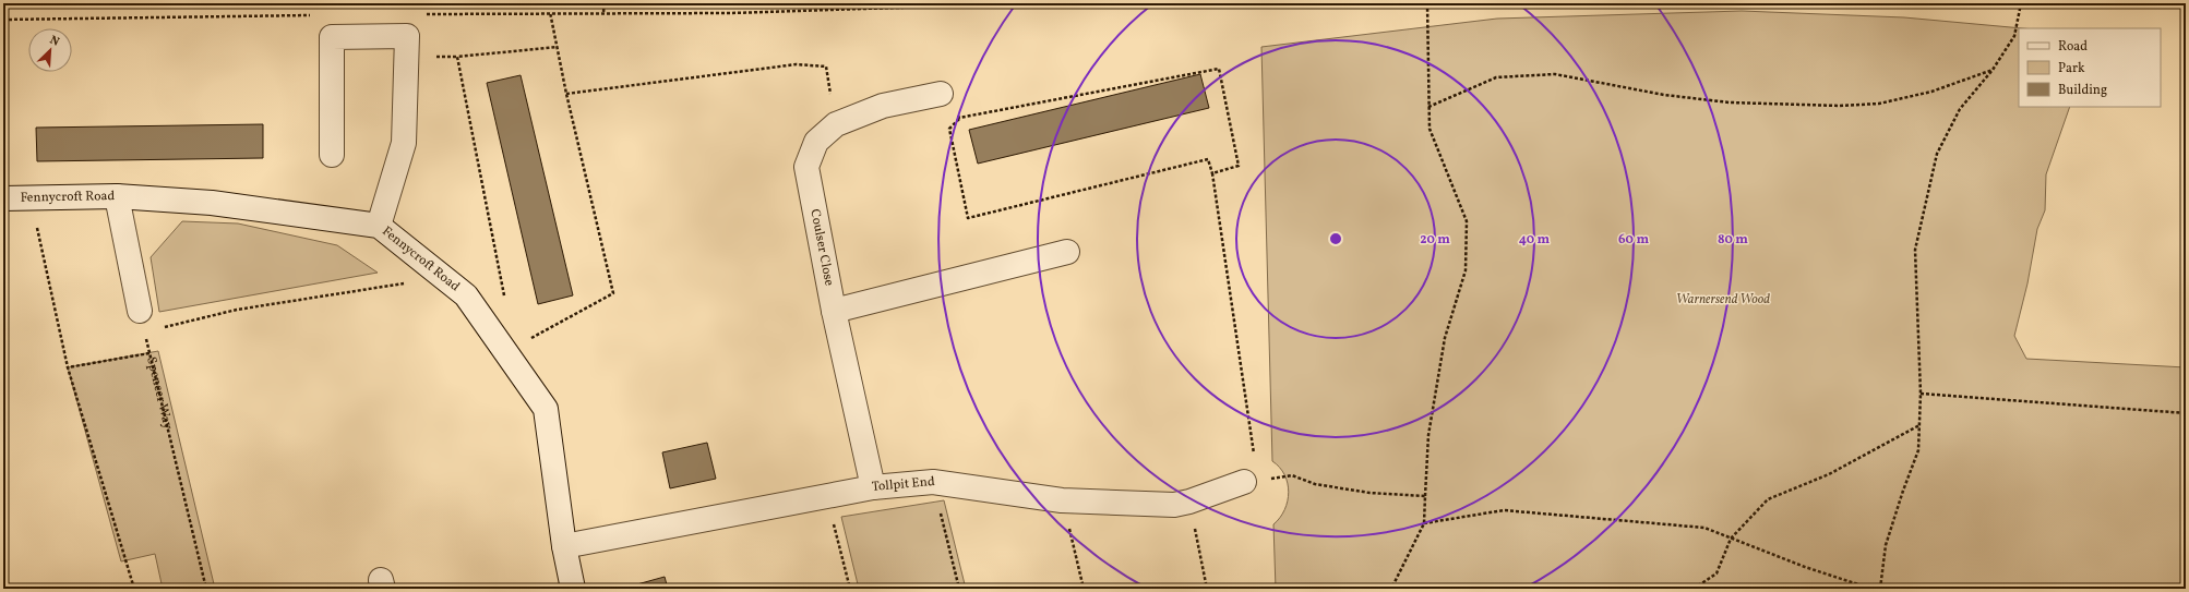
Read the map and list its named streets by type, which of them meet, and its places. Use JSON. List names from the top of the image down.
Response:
{
  "streets": {
    "street": ["Fennycroft Road", "Coulser Close", "Tollpit End"],
    "path": ["Spencer Way"]
  },
  "crossings": [
    ["Fennycroft Road", "Tollpit End"],
    ["Coulser Close", "Tollpit End"]
  ],
  "parks": ["Warnersend Wood"],
  "legend": ["Road", "Park", "Building"],
  "north": "top right",
  "rings": [
    "20 m",
    "40 m",
    "60 m",
    "80 m"
  ]
}
